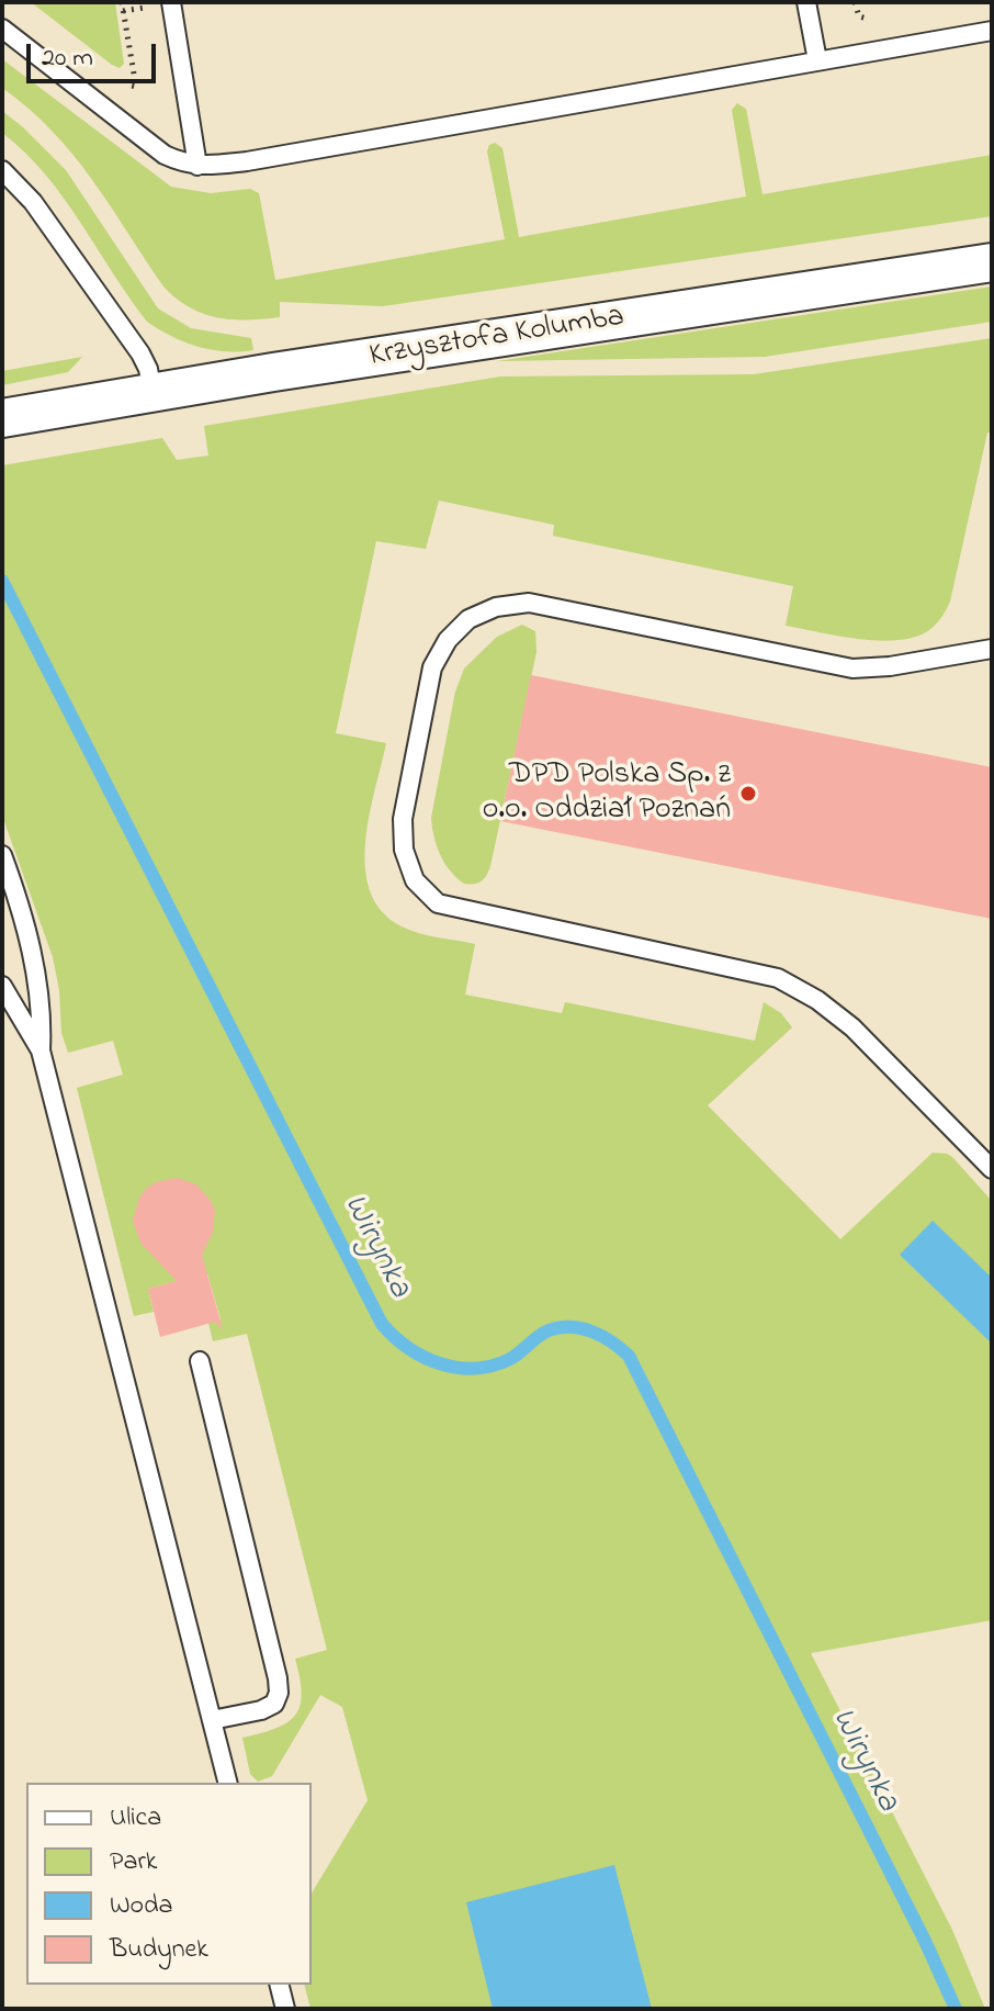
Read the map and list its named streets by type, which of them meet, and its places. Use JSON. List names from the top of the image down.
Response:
{
  "streets": {
    "street": ["Krzysztofa Kolumba"]
  },
  "water": ["Wirynka"],
  "places": ["DPD Polska Sp. z o.o. Oddział Poznań"],
  "legend": [
    "Ulica",
    "Park",
    "Woda",
    "Budynek"
  ],
  "scale_bar": "20 m"
}
